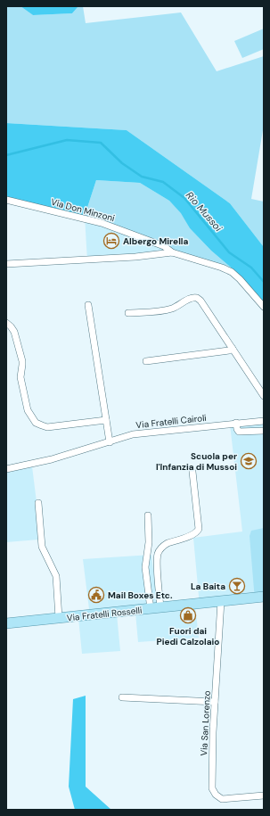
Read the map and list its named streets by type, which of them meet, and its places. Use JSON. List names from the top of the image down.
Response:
{
  "streets": {
    "main road": ["Via Fratelli Rosselli"],
    "street": ["Via Don Minzoni", "Via Fratelli Cairoli", "Via San Lorenzo"]
  },
  "crossings": [
    ["Via Fratelli Rosselli", "Via San Lorenzo"]
  ],
  "water": ["Rio Mussoi"],
  "places": {
    "hotel": ["Albergo Mirella"],
    "school or university": ["Scuola per l'Infanzia di Mussoi"],
    "bar": ["La Baita"],
    "public building": ["Mail Boxes Etc."],
    "shop": ["Fuori dai Piedi Calzolaio"]
  }
}
